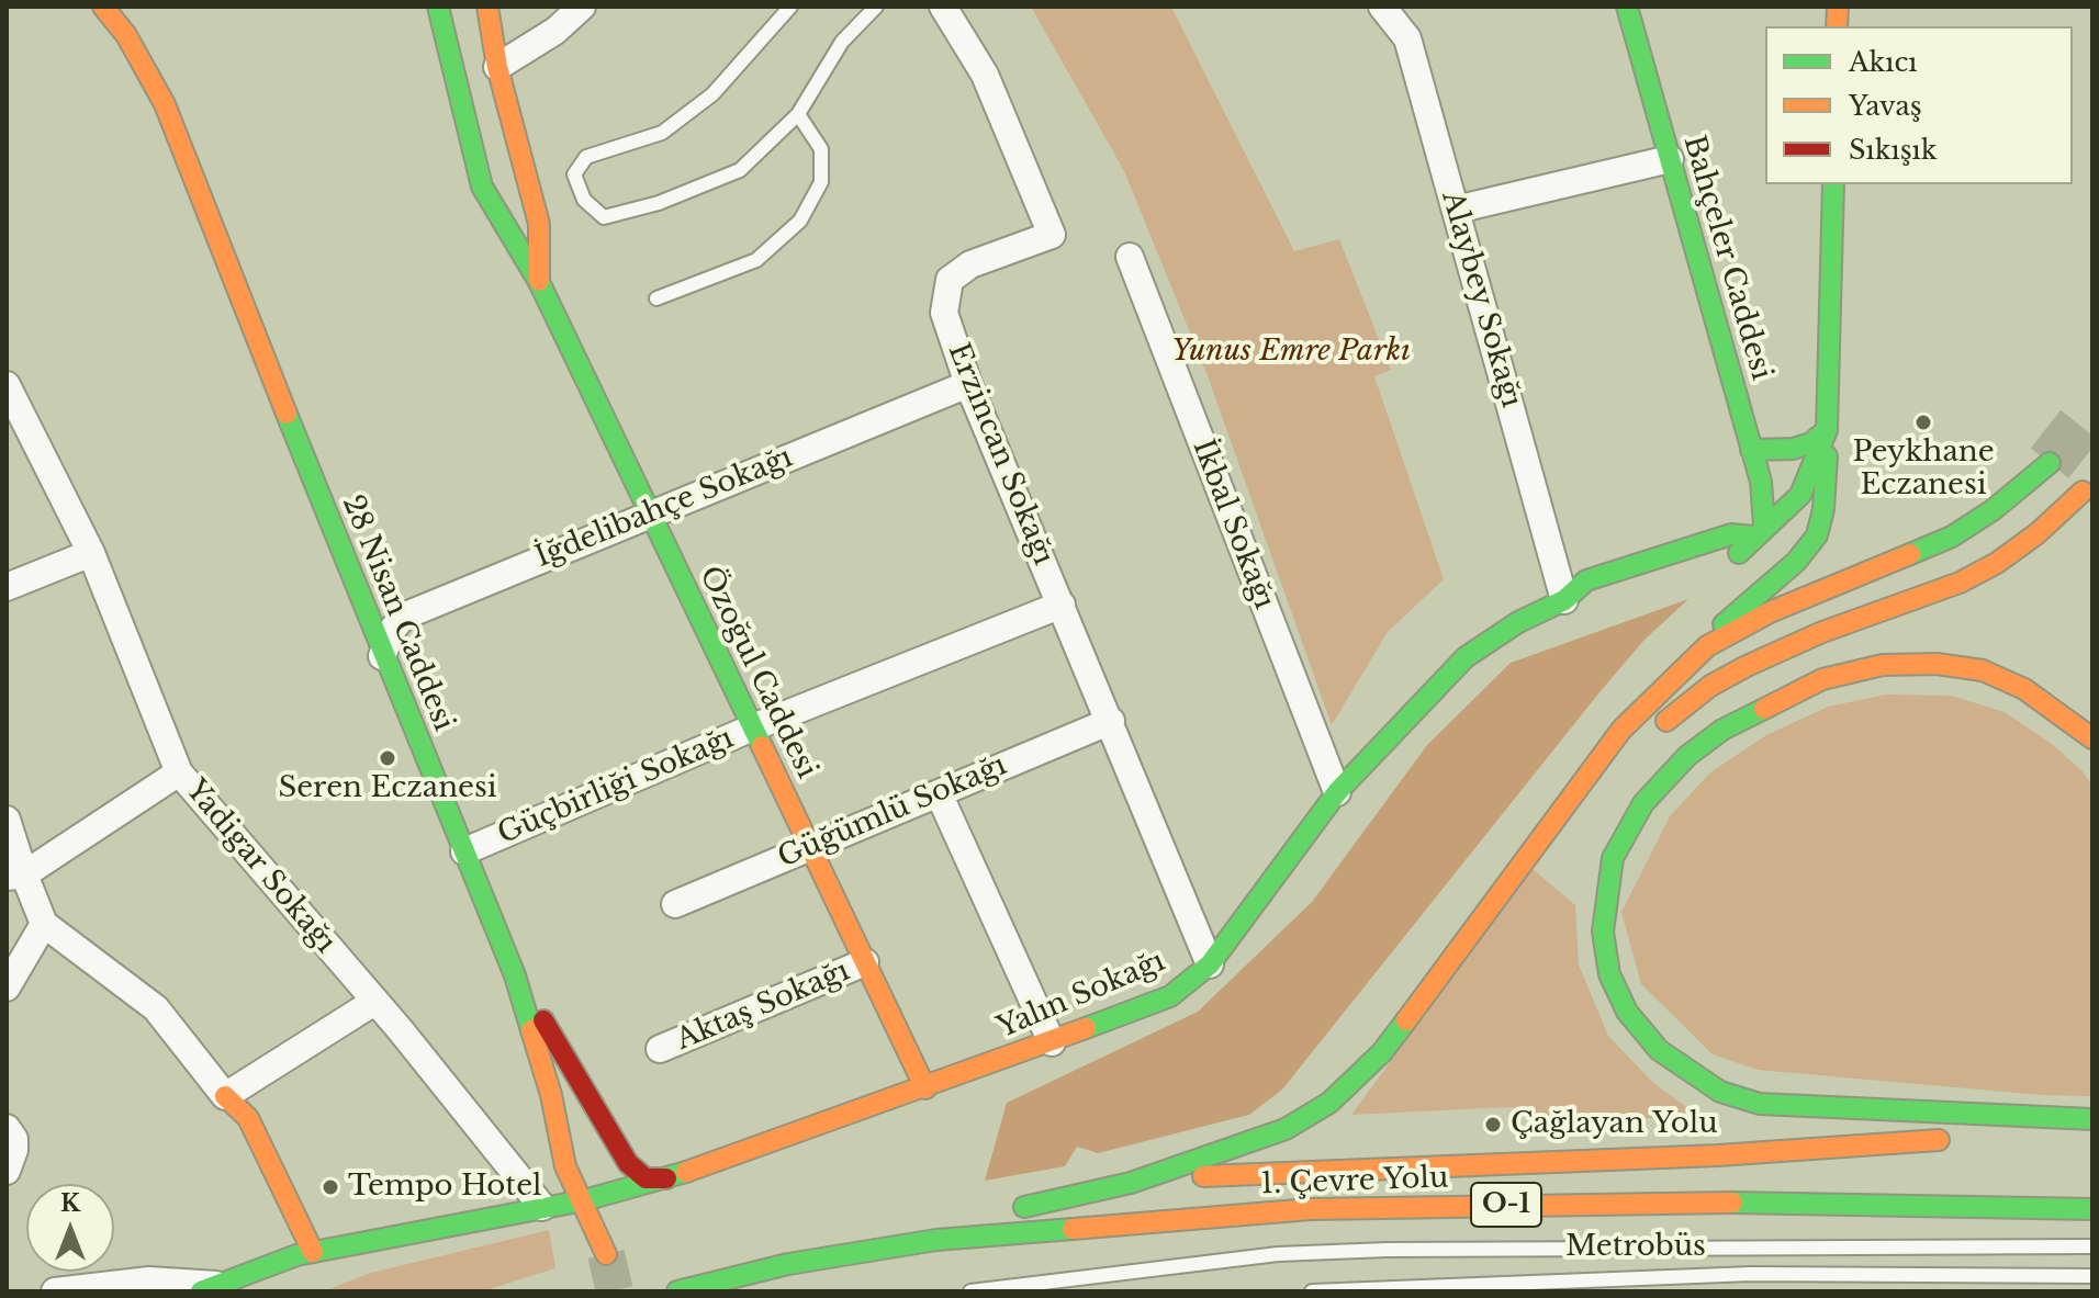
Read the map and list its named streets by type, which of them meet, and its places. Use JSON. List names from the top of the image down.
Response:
{
  "streets": {
    "main road": [
      "Bahçeler Caddesi",
      "28 Nisan Caddesi",
      "Özoğul Caddesi",
      "Yalın Sokağı",
      "1. Çevre Yolu",
      "O-1"
    ],
    "street": [
      "Alaybey Sokağı",
      "Erzincan Sokağı",
      "İğdelibahçe Sokağı",
      "İkbal Sokağı",
      "Güçbirliği Sokağı",
      "Güğümlü Sokağı",
      "Yadigar Sokağı",
      "Aktaş Sokağı"
    ],
    "lane": ["Metrobüs"]
  },
  "crossings": [
    ["Bahçeler Caddesi", "Yalın Sokağı"],
    ["Alaybey Sokağı", "Yalın Sokağı"],
    ["Erzincan Sokağı", "İğdelibahçe Sokağı"],
    ["Erzincan Sokağı", "Güçbirliği Sokağı"],
    ["Erzincan Sokağı", "Güğümlü Sokağı"],
    ["Erzincan Sokağı", "Yalın Sokağı"],
    ["İğdelibahçe Sokağı", "28 Nisan Caddesi"],
    ["İğdelibahçe Sokağı", "Özoğul Caddesi"],
    ["İkbal Sokağı", "Yalın Sokağı"],
    ["28 Nisan Caddesi", "Güçbirliği Sokağı"],
    ["28 Nisan Caddesi", "Yalın Sokağı"],
    ["Özoğul Caddesi", "Güçbirliği Sokağı"],
    ["Özoğul Caddesi", "Güğümlü Sokağı"],
    ["Özoğul Caddesi", "Yalın Sokağı"],
    ["Özoğul Caddesi", "Aktaş Sokağı"],
    ["Yadigar Sokağı", "Yalın Sokağı"]
  ],
  "parks": ["Yunus Emre Parkı"],
  "places": [
    "Peykhane Eczanesi",
    "Seren Eczanesi",
    "Çağlayan Yolu",
    "Tempo Hotel"
  ],
  "legend": ["Akıcı", "Yavaş", "Sıkışık"],
  "north": "top"
}
